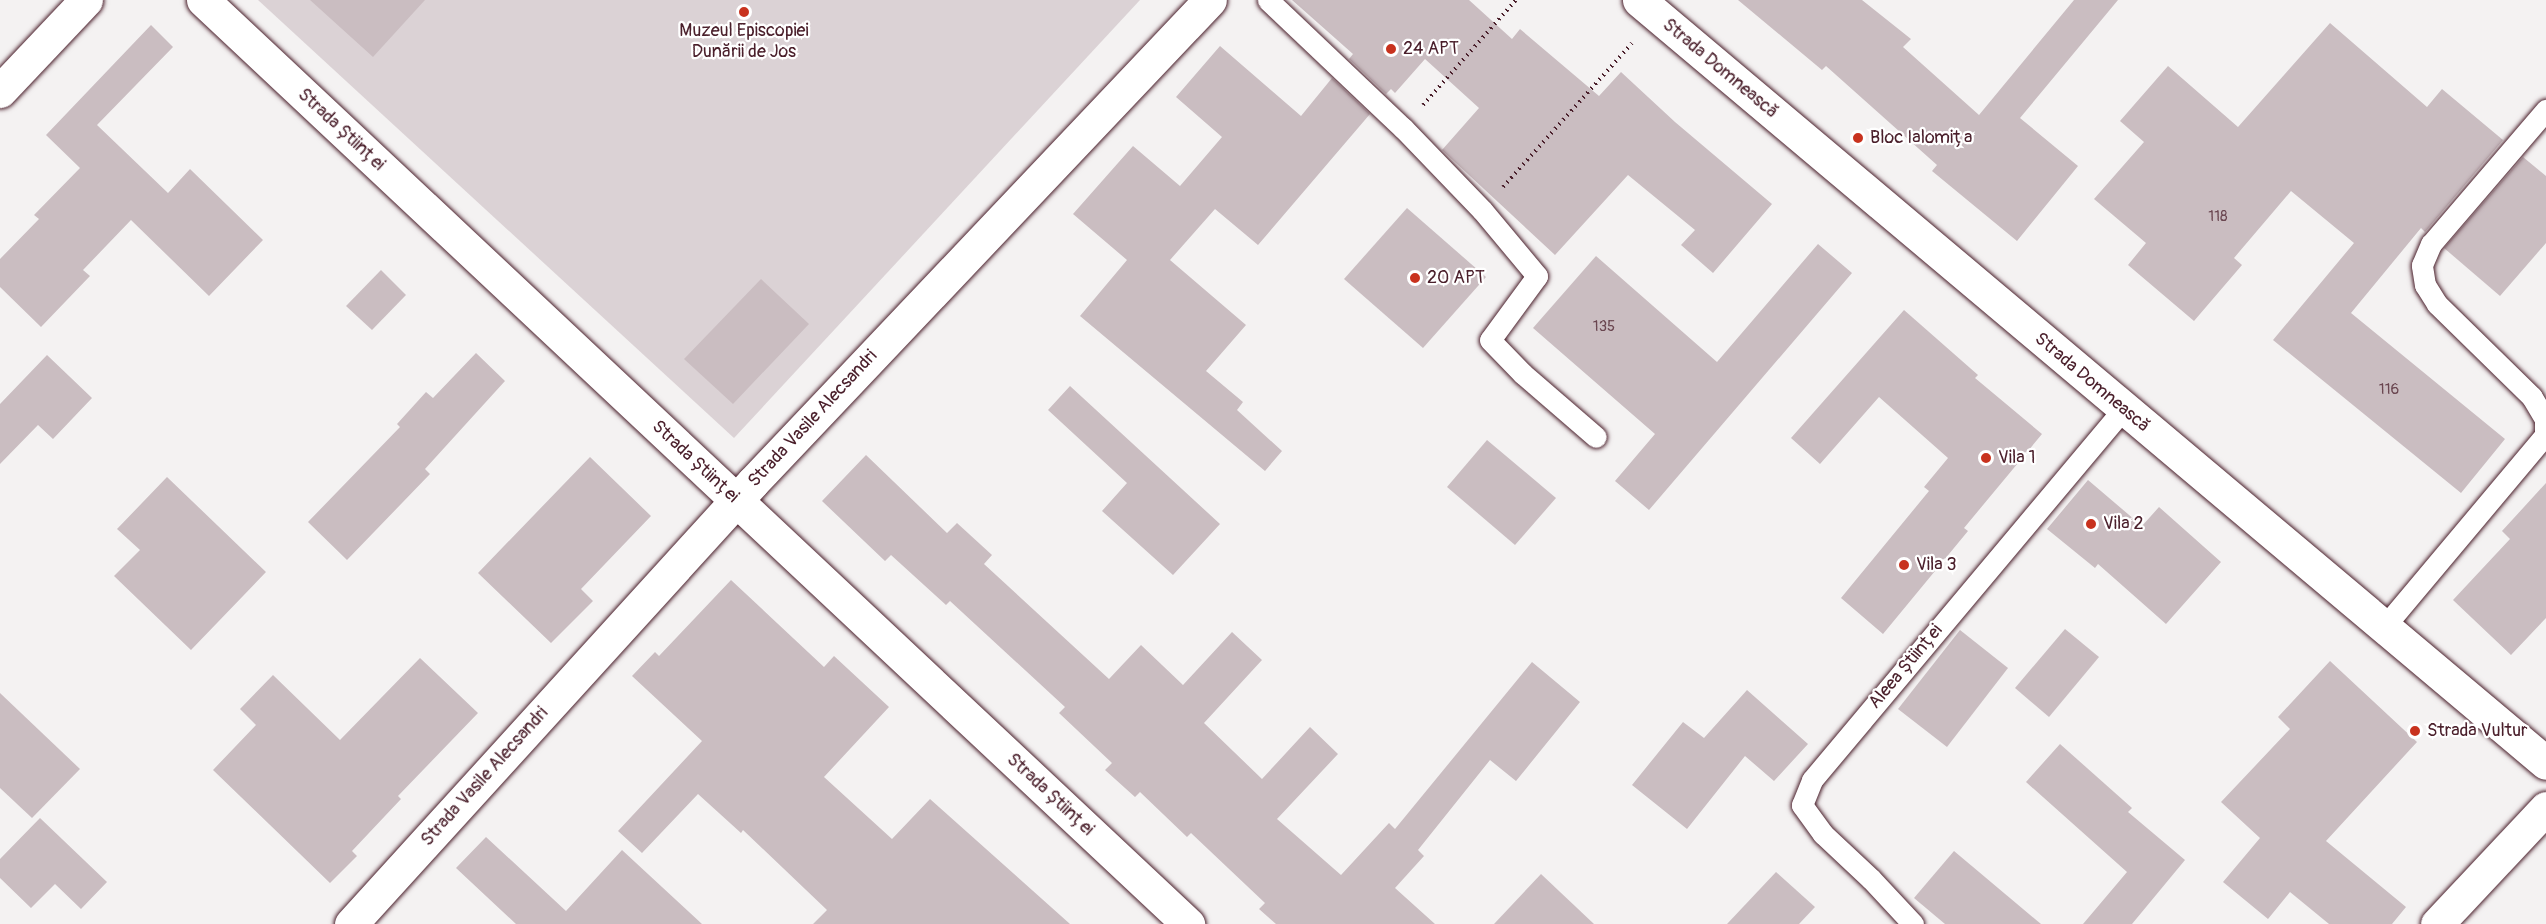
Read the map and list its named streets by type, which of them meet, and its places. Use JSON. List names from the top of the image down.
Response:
{
  "streets": {
    "street": ["Strada Domnească", "Strada Științei", "Strada Vasile Alecsandri"],
    "lane": ["Aleea Științei"]
  },
  "crossings": [
    ["Strada Domnească", "Aleea Științei"],
    ["Strada Științei", "Strada Vasile Alecsandri"]
  ],
  "places": [
    "Muzeul Episcopiei Dunării de Jos",
    "24 APT",
    "Bloc Ialomița",
    "20 APT",
    "Vila 1",
    "Vila 2",
    "Vila 3",
    "Strada Vultur"
  ],
  "house_numbers": ["118", "135", "116"]
}
